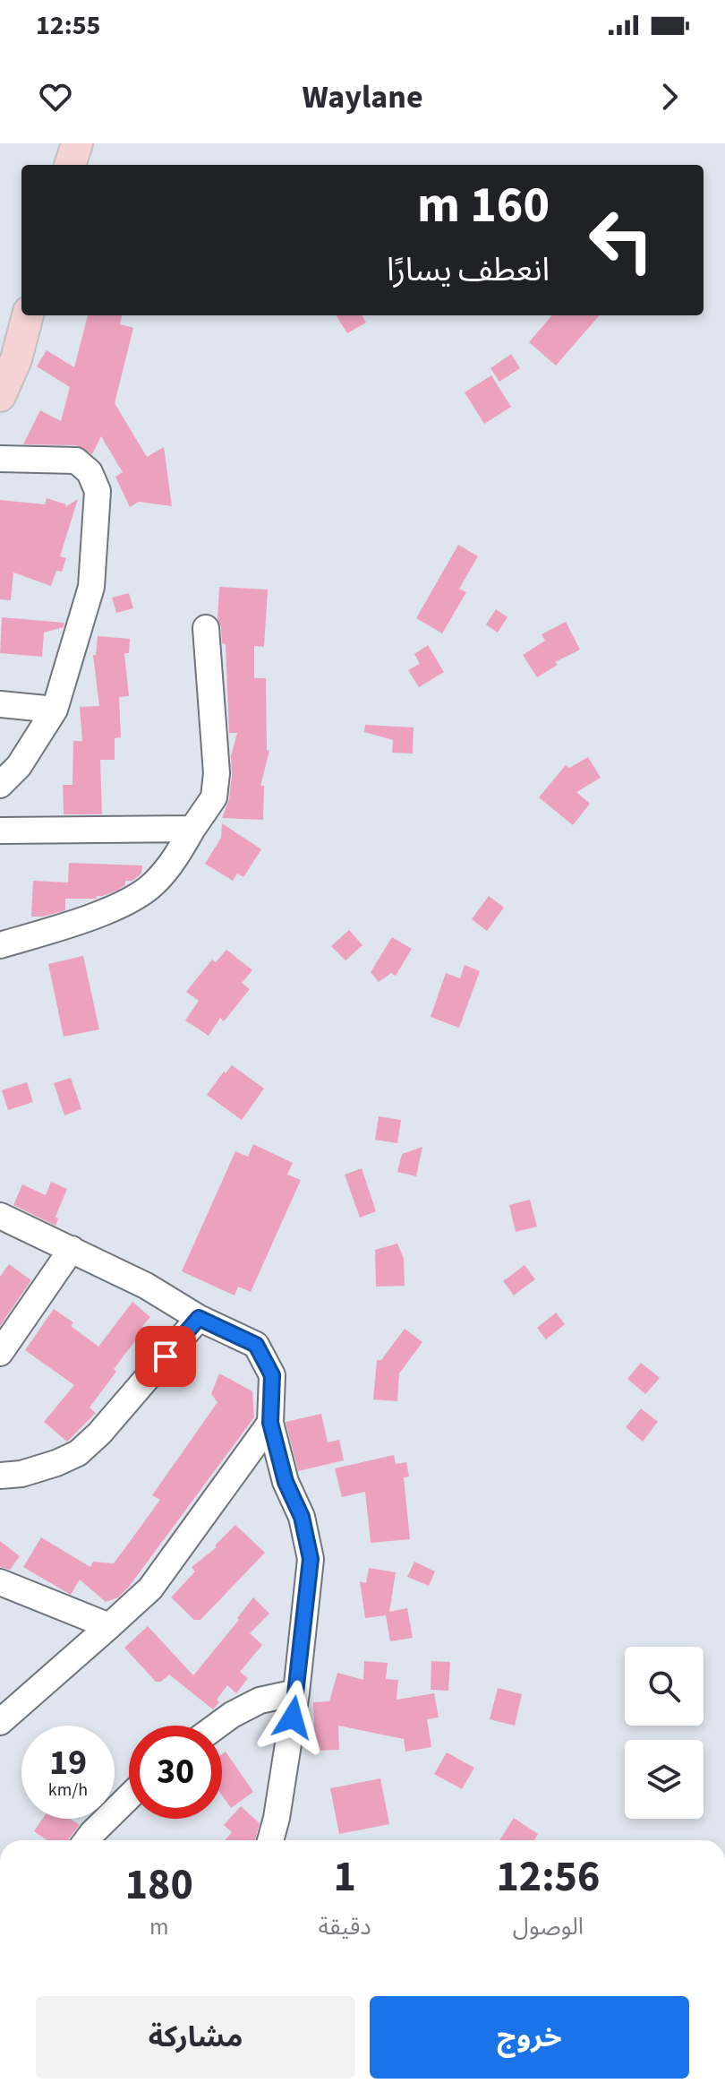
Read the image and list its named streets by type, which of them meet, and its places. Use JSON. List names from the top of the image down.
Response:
{
  "page": {
    "status": "12:55",
    "header": "Waylane",
    "turn": ["160 m", "انعطف يسارًا"],
    "speed": "19 km/h",
    "limit": "30",
    "eta": [
      "12:56",
      "الوصول",
      "1",
      "دقيقة",
      "180",
      "m"
    ],
    "buttons": ["خروج", "مشاركة"]
  }
}
